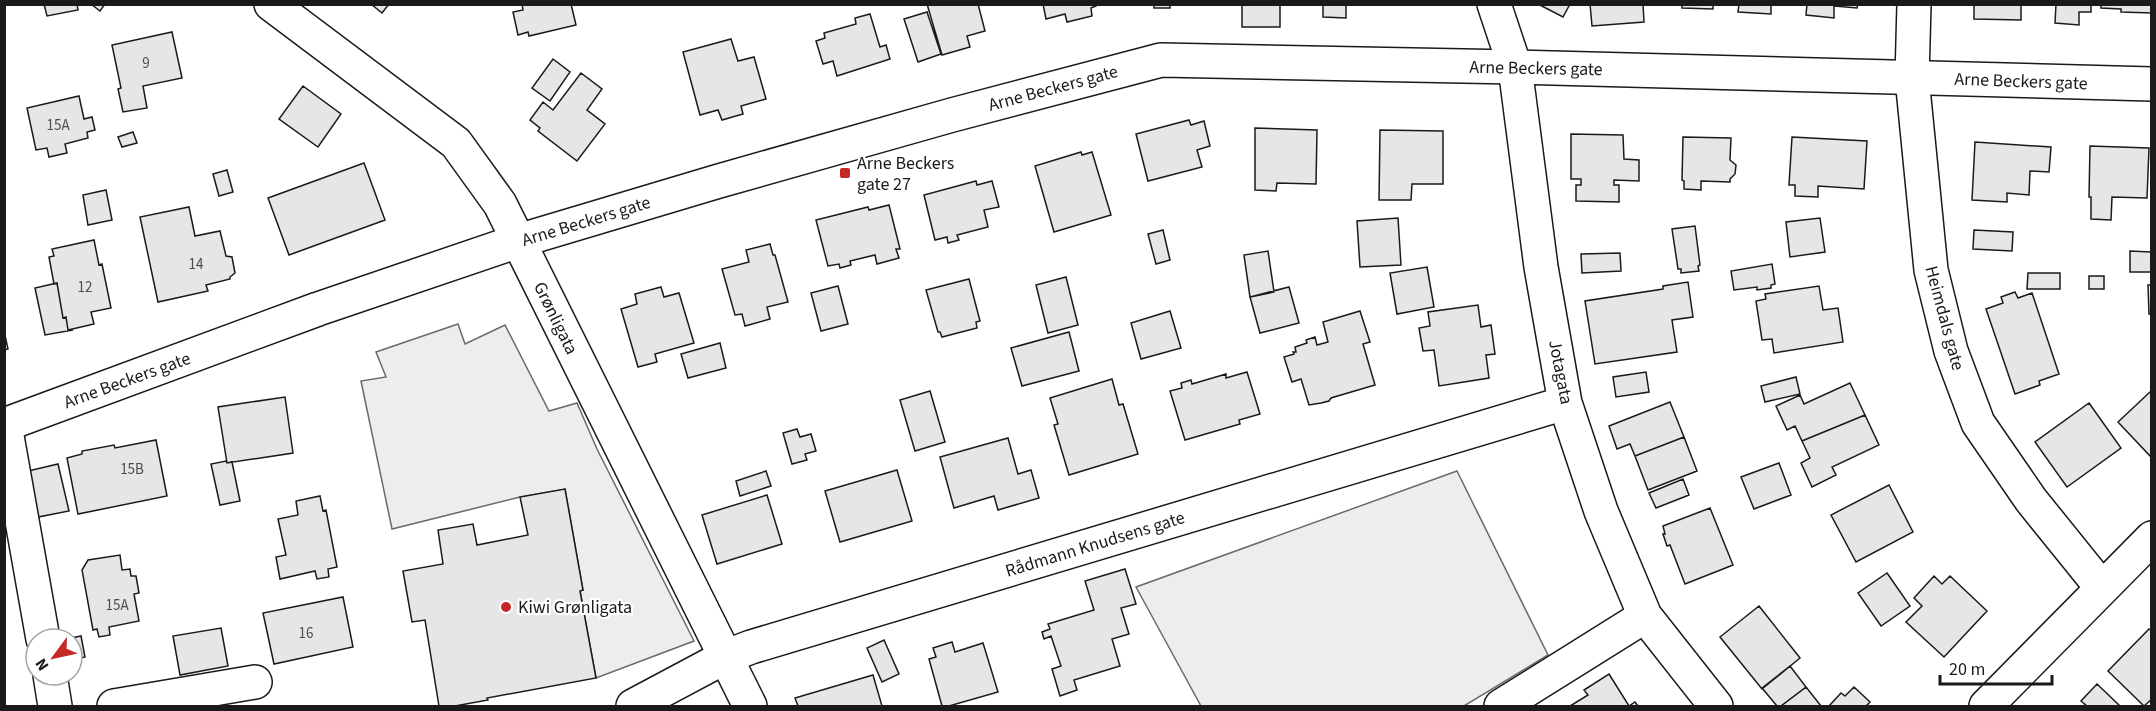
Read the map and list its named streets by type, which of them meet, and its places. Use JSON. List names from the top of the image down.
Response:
{
  "streets": {
    "street": [
      "Arne Beckers gate",
      "Grønligata",
      "Heimdals gate",
      "Jotagata",
      "Rådmann Knudsens gate"
    ]
  },
  "crossings": [
    ["Arne Beckers gate", "Grønligata"],
    ["Arne Beckers gate", "Heimdals gate"],
    ["Arne Beckers gate", "Jotagata"],
    ["Grønligata", "Rådmann Knudsens gate"],
    ["Jotagata", "Rådmann Knudsens gate"]
  ],
  "places": {
    "transit": ["Arne Beckers gate 27"],
    "other": ["Kiwi Grønligata"]
  },
  "house_numbers": [
    "9",
    "15A",
    "14",
    "12",
    "15B",
    "15A",
    "16"
  ],
  "scale_bar": "20 m",
  "north": "bottom left"
}
